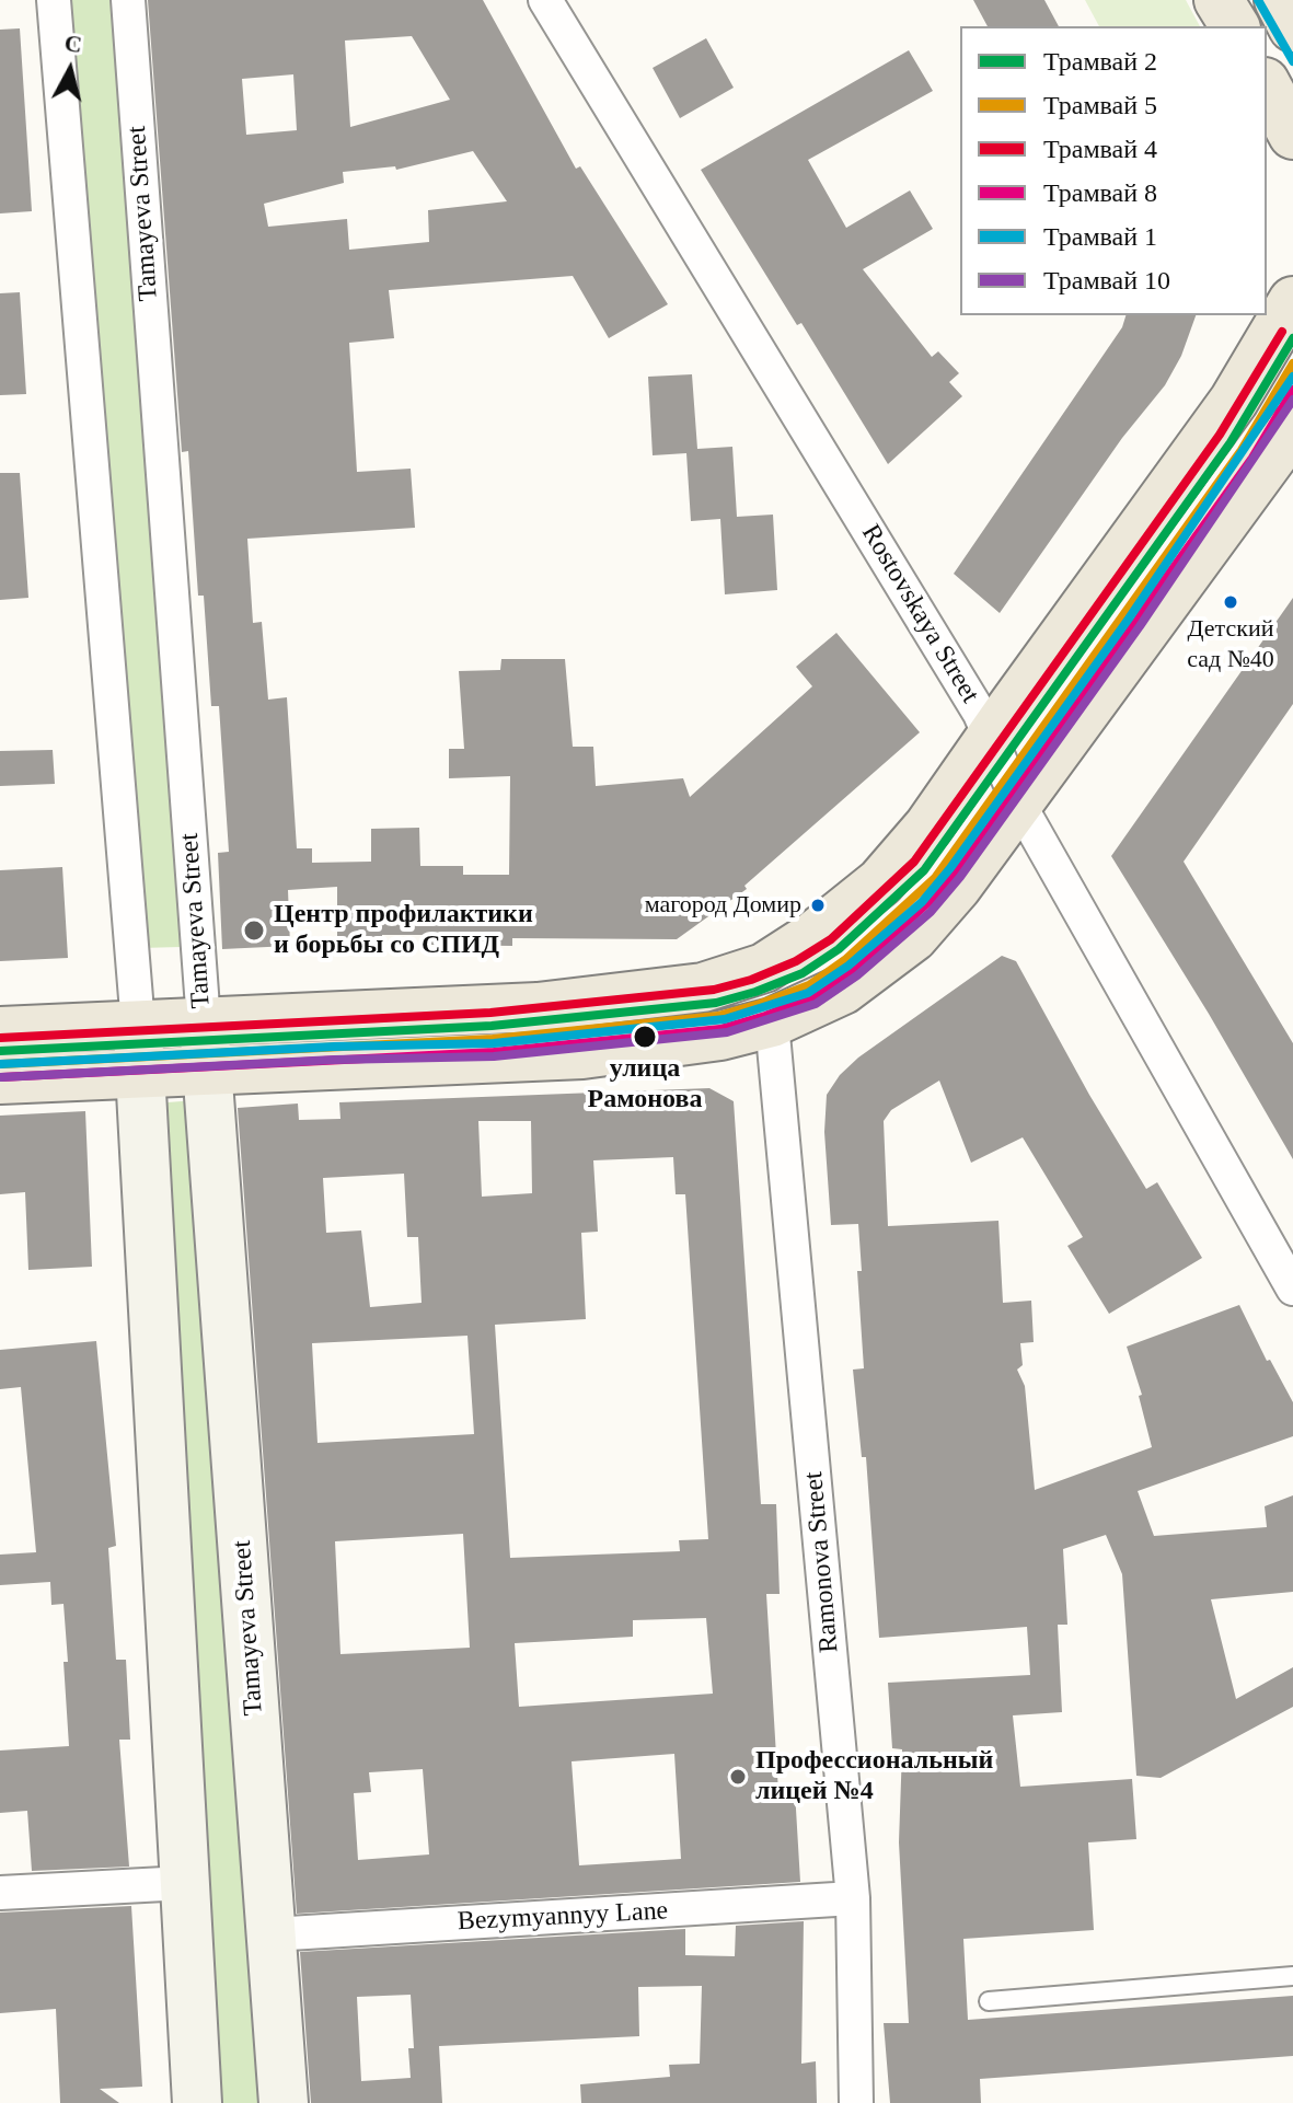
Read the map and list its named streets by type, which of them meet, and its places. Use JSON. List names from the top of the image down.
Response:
{
  "streets": {
    "main road": ["Tamayeva Street"],
    "street": ["Rostovskaya Street", "Ramonova Street", "Bezymyannyy Lane"]
  },
  "crossings": [
    ["Tamayeva Street", "Bezymyannyy Lane"],
    ["Ramonova Street", "Bezymyannyy Lane"]
  ],
  "places": [
    "Детский сад №40",
    "магород Домир",
    "Центр профилактики и борьбы со СПИД",
    "улица Рамонова",
    "Профессиональный лицей №4"
  ],
  "lines": [
    "tram line 1",
    "tram line 4",
    "tram line 2",
    "tram line 5",
    "tram line 8",
    "tram line 10"
  ],
  "legend": [
    "Трамвай 2",
    "Трамвай 5",
    "Трамвай 4",
    "Трамвай 8",
    "Трамвай 1",
    "Трамвай 10"
  ],
  "north": "top"
}
